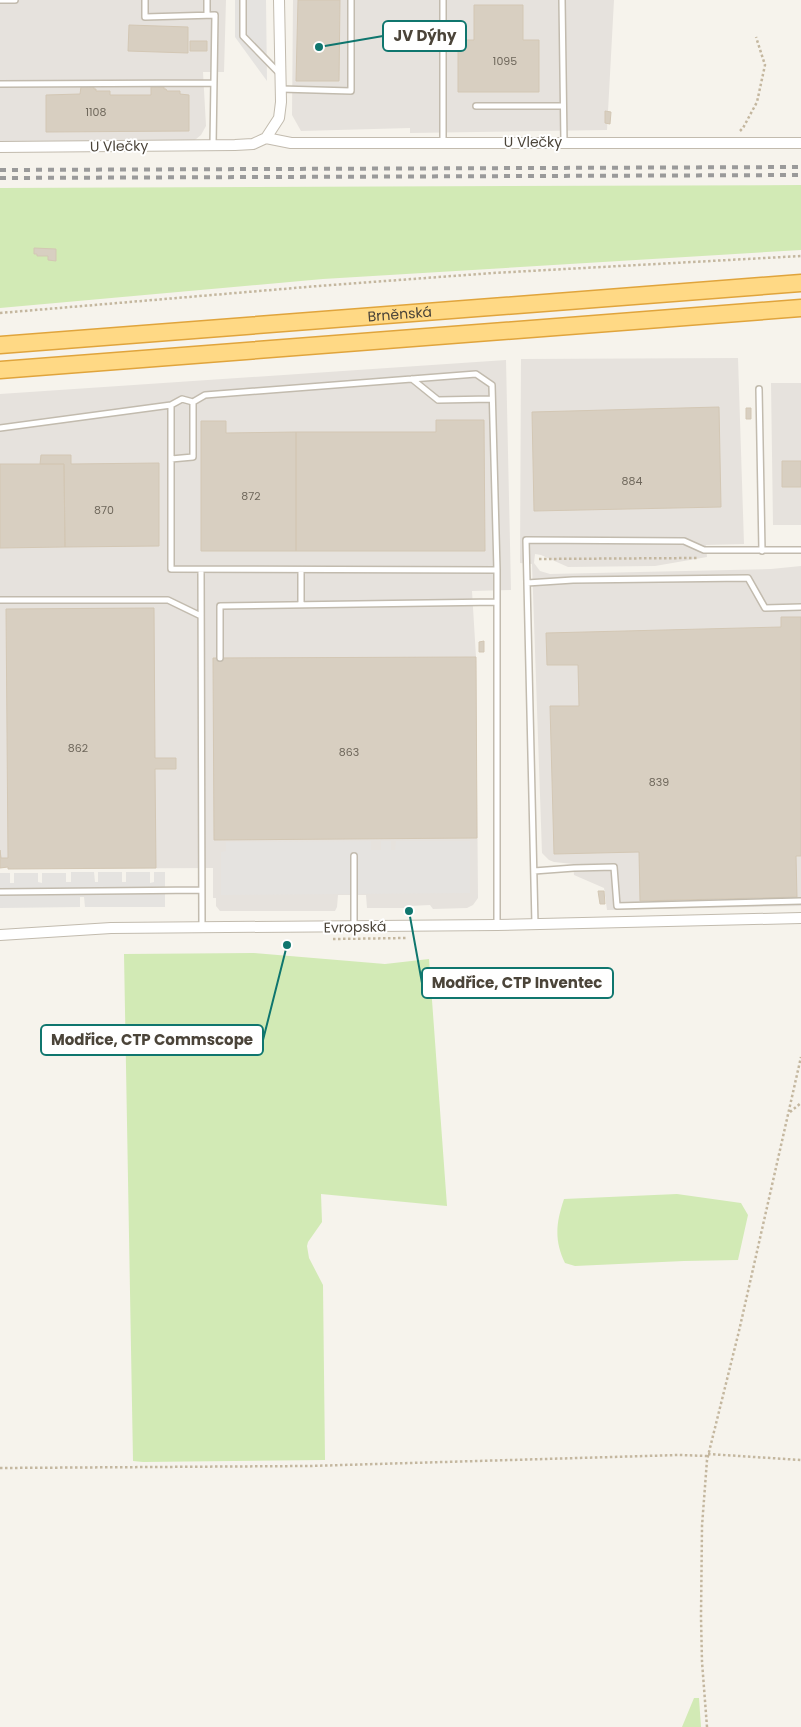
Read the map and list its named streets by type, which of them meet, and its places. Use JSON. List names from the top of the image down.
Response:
{
  "streets": {
    "highway": ["Brněnská"],
    "street": ["U Vlečky", "Evropská"]
  },
  "places": ["JV Dýhy", "Modřice, CTP Inventec", "Modřice, CTP Commscope"],
  "house_numbers": [
    "1095",
    "1108",
    "884",
    "872",
    "870",
    "862",
    "863",
    "839"
  ]
}
